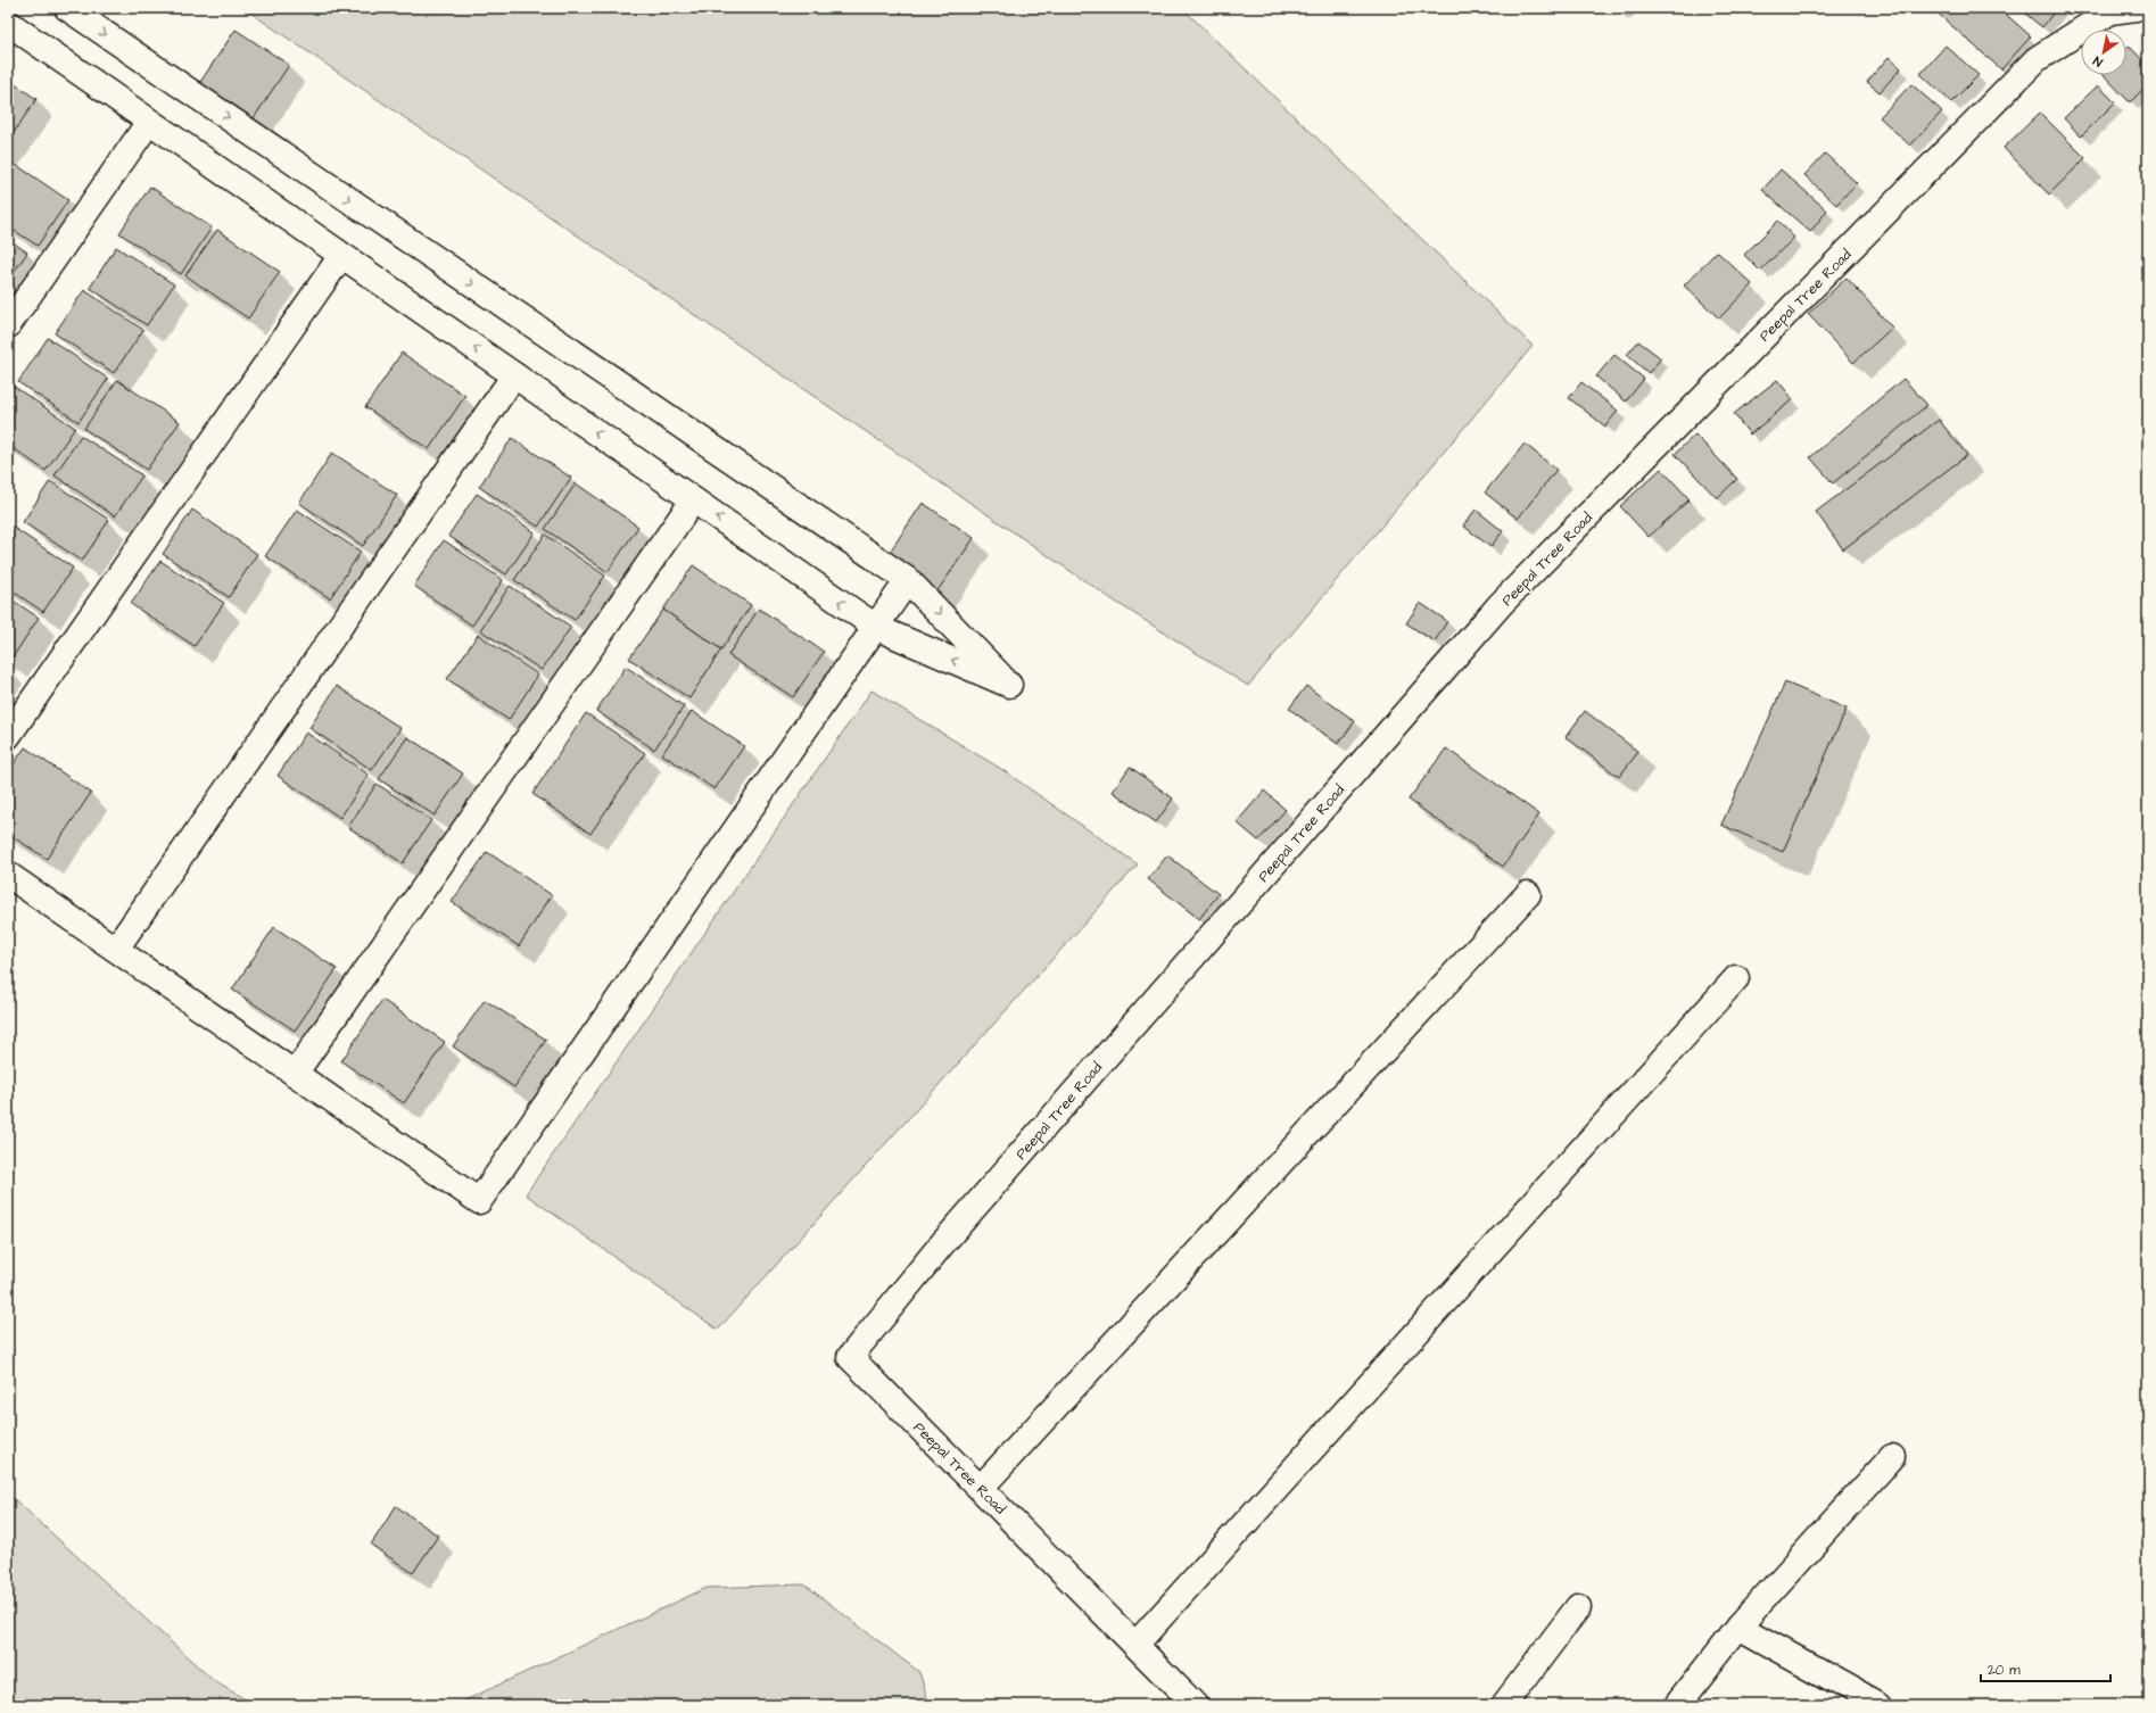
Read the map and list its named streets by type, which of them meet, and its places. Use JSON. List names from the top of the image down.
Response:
{
  "streets": {
    "street": ["Peepal Tree Road"]
  },
  "scale_bar": "20 m",
  "north": "bottom left"
}
